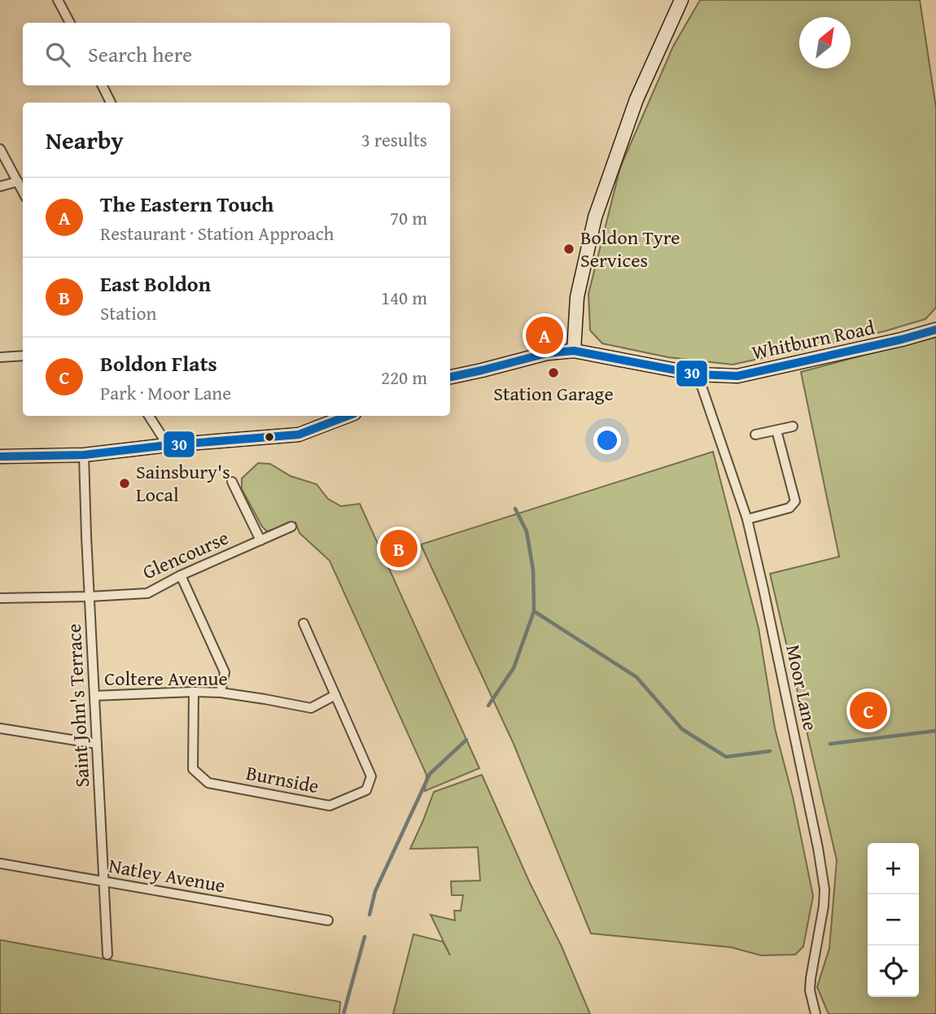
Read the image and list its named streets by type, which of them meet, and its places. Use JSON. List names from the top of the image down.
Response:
{
  "streets": {
    "main road": ["Whitburn Road"],
    "street": [
      "Glencourse",
      "Coltere Avenue",
      "Moor Lane",
      "Saint John's Terrace",
      "Burnside",
      "Natley Avenue"
    ]
  },
  "crossings": [
    ["Whitburn Road", "Moor Lane"],
    ["Glencourse", "Saint John's Terrace"],
    ["Coltere Avenue", "Saint John's Terrace"],
    ["Coltere Avenue", "Burnside"],
    ["Saint John's Terrace", "Natley Avenue"]
  ],
  "places": ["Boldon Tyre Services", "Station Garage", "Sainsbury's Local"],
  "lines": ["transit line 30"],
  "north": "top right",
  "page": {
    "search": "Search here",
    "heading": ["Nearby", "3 results"],
    "list": [
      {
        "mark": "A",
        "name": "The Eastern Touch",
        "note": "Restaurant · Station Approach",
        "value": "70 m"
      },
      {
        "mark": "B",
        "name": "East Boldon",
        "note": "Station",
        "value": "140 m"
      },
      {
        "mark": "C",
        "name": "Boldon Flats",
        "note": "Park · Moor Lane",
        "value": "220 m"
      }
    ],
    "pins": ["A", "B", "C"],
    "map_buttons": ["+", "−"]
  }
}
